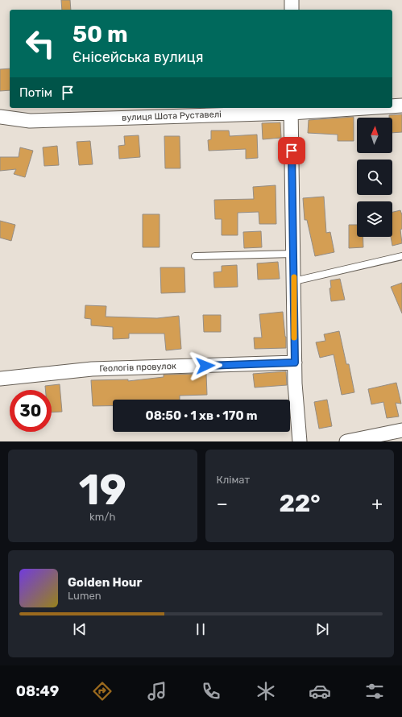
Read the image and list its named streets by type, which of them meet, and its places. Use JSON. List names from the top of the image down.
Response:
{
  "streets": {
    "street": ["вулиця Шота Руставелі", "Геологів провулок"]
  },
  "north": "top",
  "page": {
    "turn": ["50 m", "Єнісейська вулиця"],
    "then": "Потім",
    "limit": "30",
    "trip": "08:50 · 1 хв · 170 m",
    "tile": [
      ["19", "km/h"],
      "Клімат"
    ],
    "heat": ["−", "22°", "+"],
    "song": ["Golden Hour", "Lumen"],
    "tabs": "08:49"
  }
}
